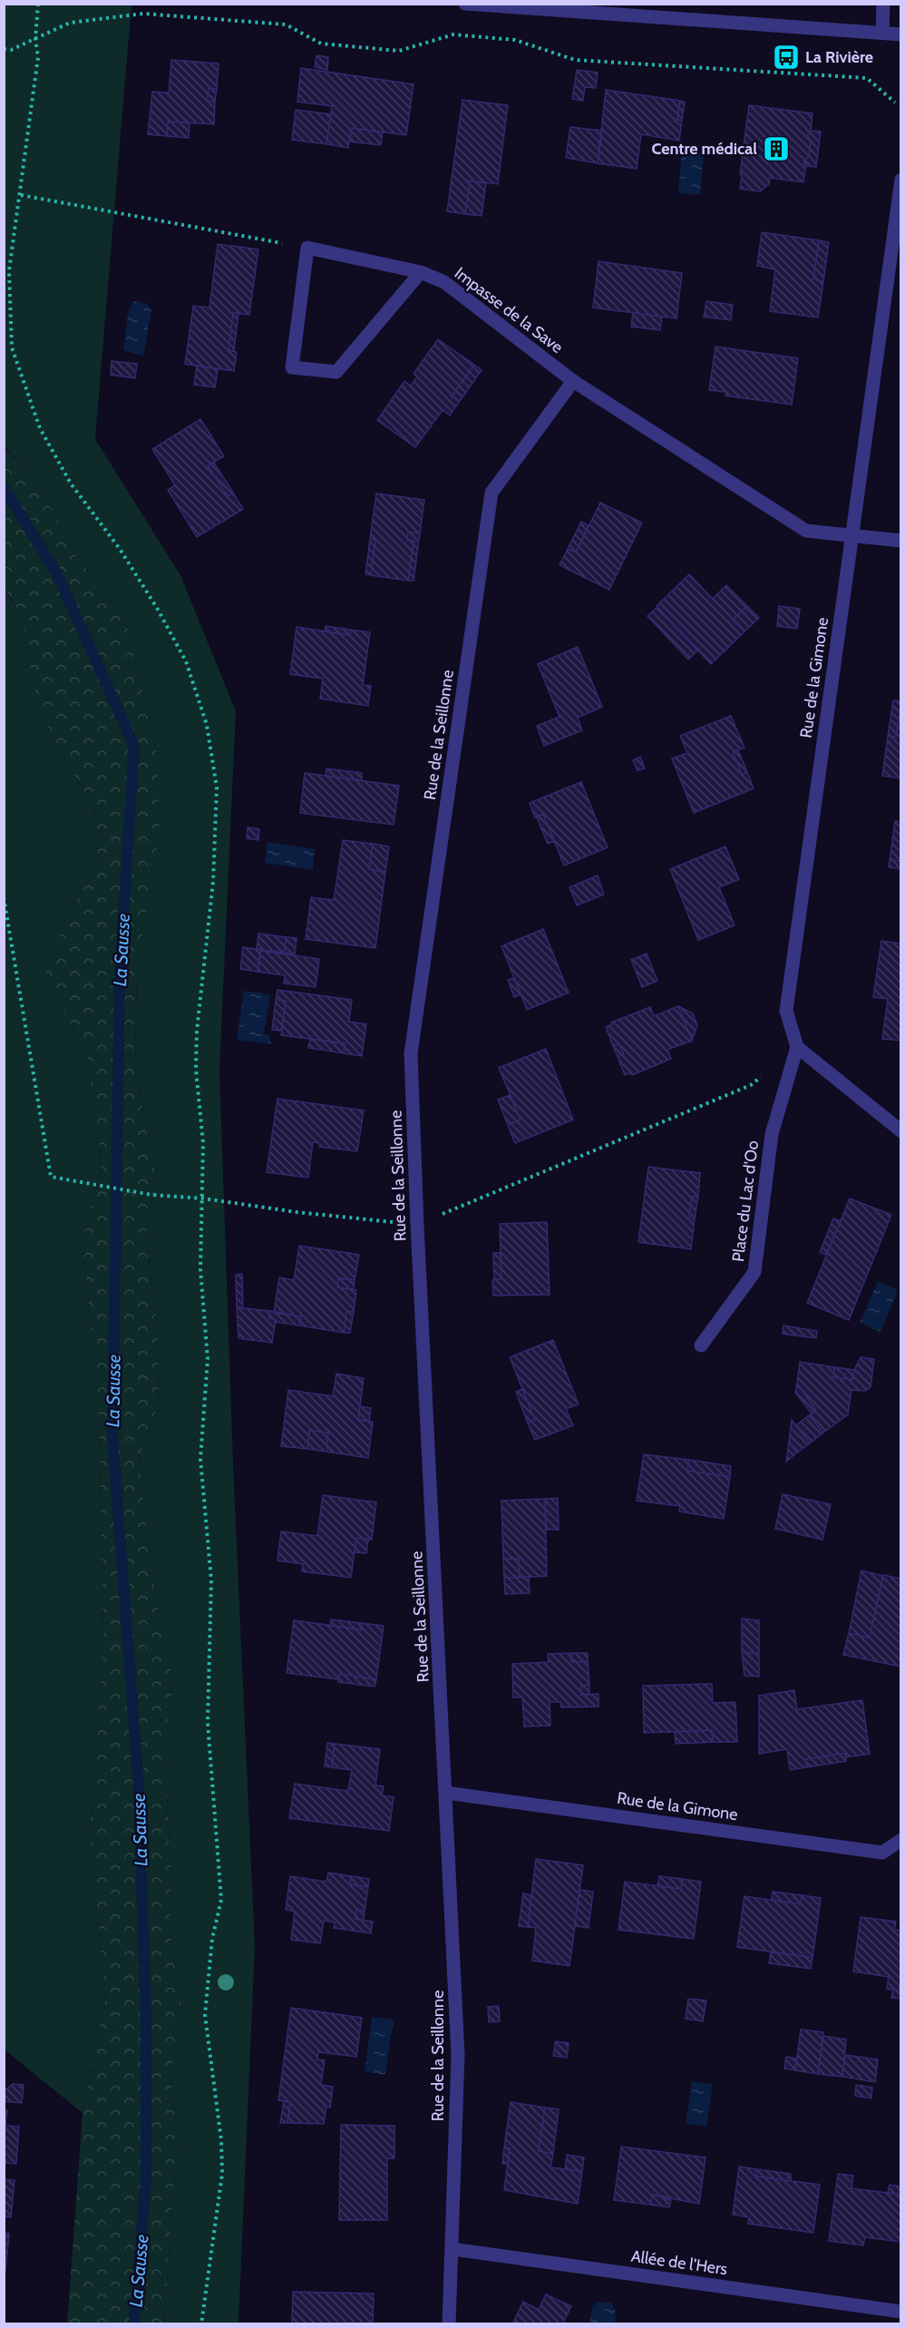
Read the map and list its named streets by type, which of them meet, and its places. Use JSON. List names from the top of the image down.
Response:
{
  "streets": {
    "street": [
      "Impasse de la Save",
      "Rue de la Gimone",
      "Rue de la Seillonne",
      "Place du Lac d'Oo",
      "Allée de l'Hers"
    ]
  },
  "crossings": [
    ["Impasse de la Save", "Rue de la Seillonne"],
    ["Rue de la Gimone", "Rue de la Seillonne"],
    ["Rue de la Gimone", "Place du Lac d'Oo"],
    ["Rue de la Seillonne", "Allée de l'Hers"]
  ],
  "water": ["La Sausse"],
  "places": {
    "bus stop": ["La Rivière"],
    "building": ["Centre médical"]
  }
}
